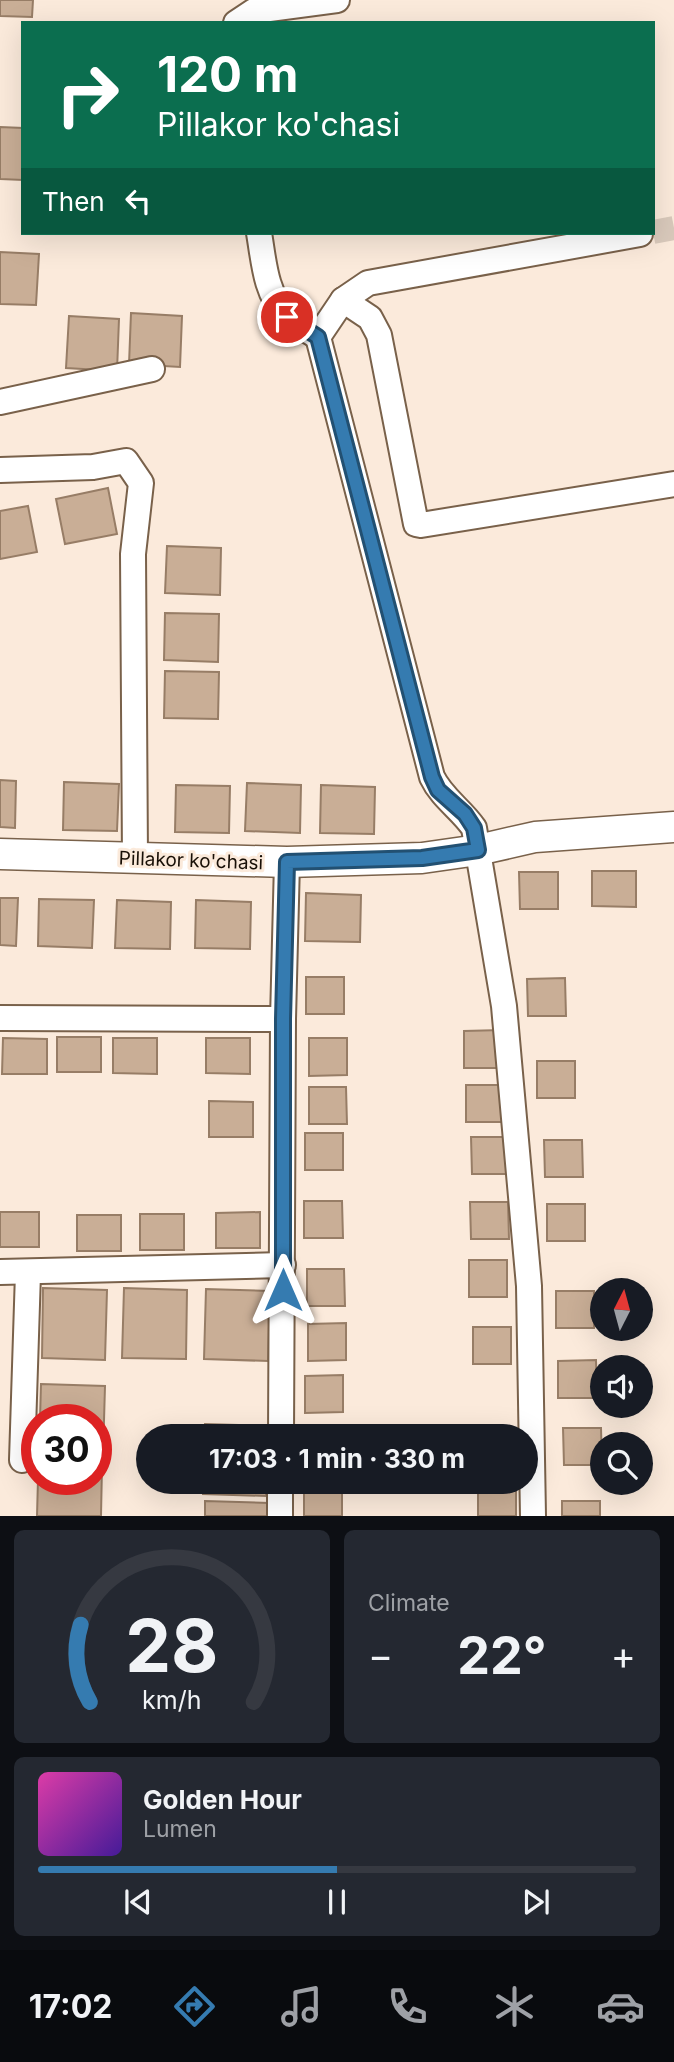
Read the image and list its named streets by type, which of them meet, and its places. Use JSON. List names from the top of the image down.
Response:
{
  "streets": {
    "street": ["Pillakor ko'chasi"]
  },
  "north": "top",
  "page": {
    "turn": ["120 m", "Pillakor ko'chasi"],
    "then": "Then",
    "limit": "30",
    "trip": "17:03 · 1 min · 330 m",
    "tile": "Climate",
    "heat": ["−", "22°", "+"],
    "song": ["Golden Hour", "Lumen"],
    "tabs": "17:02",
    "gauge": ["28", "km/h"]
  }
}
